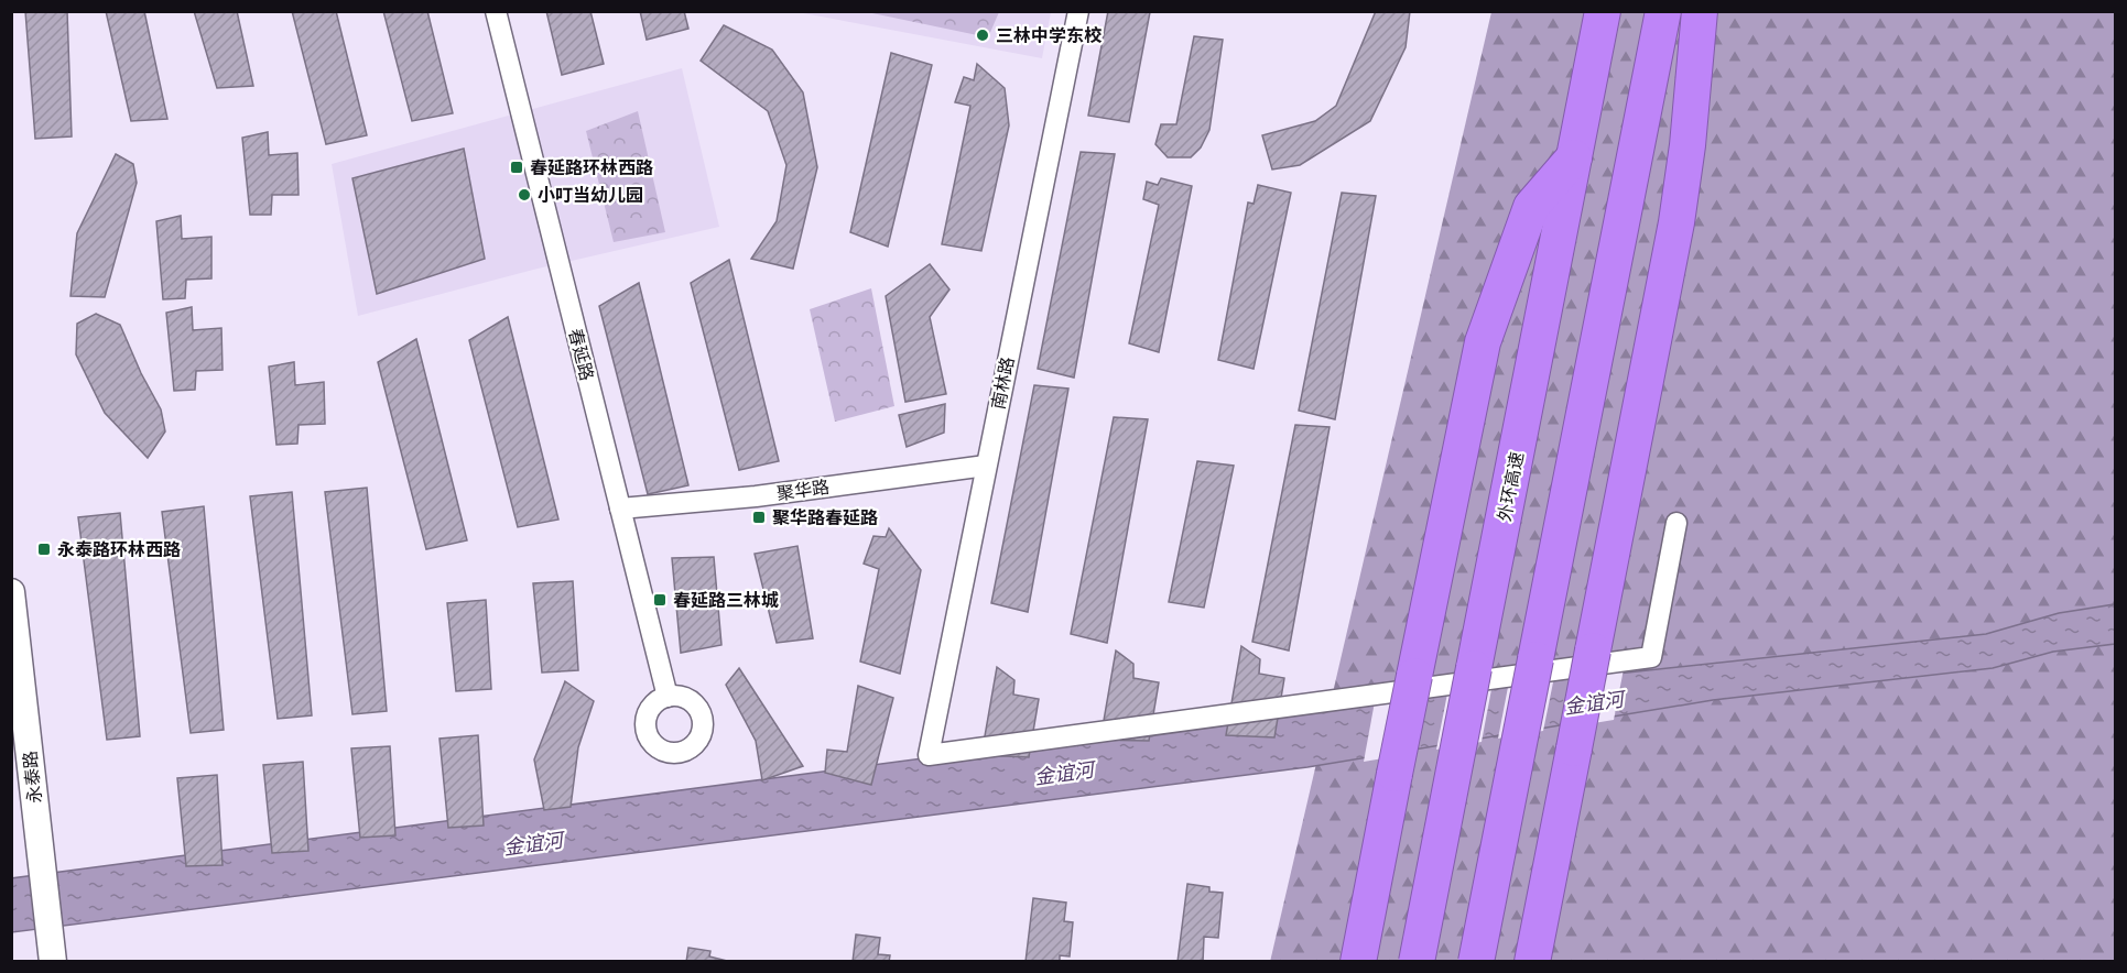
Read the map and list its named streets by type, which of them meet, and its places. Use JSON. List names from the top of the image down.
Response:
{
  "streets": {
    "highway": ["外环高速"],
    "street": [
      "春延路",
      "南林路",
      "聚华路",
      "永泰路"
    ]
  },
  "crossings": [
    ["春延路", "聚华路"],
    ["南林路", "聚华路"]
  ],
  "water": ["金谊河"],
  "places": {
    "other": ["三林中学东校", "小叮当幼儿园"],
    "transit": [
      "春延路环林西路",
      "聚华路春延路",
      "永泰路环林西路",
      "春延路三林城"
    ]
  }
}
